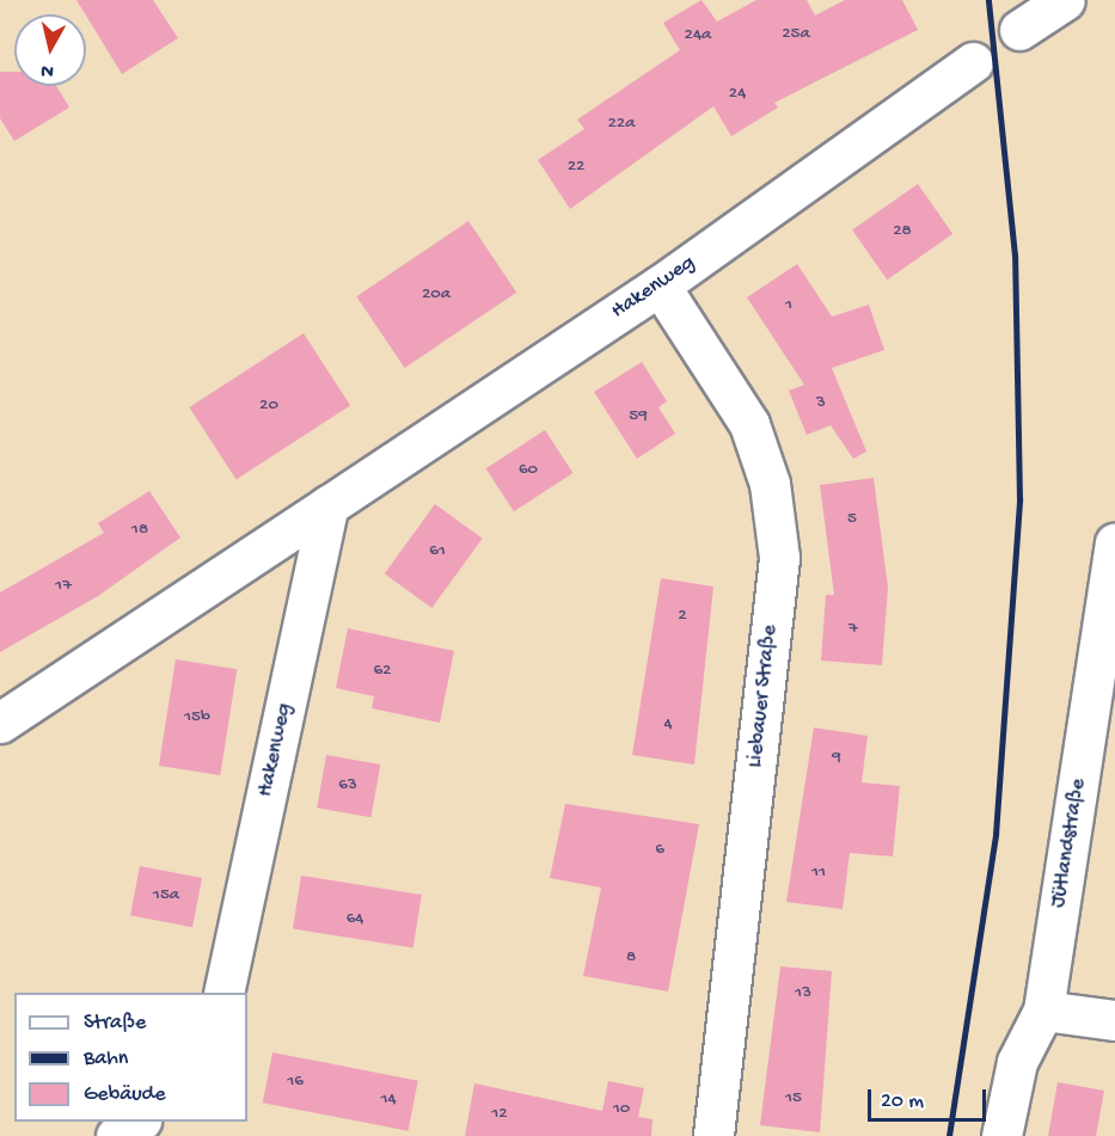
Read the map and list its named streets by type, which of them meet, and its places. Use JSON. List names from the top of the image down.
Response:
{
  "streets": {
    "street": ["Hakenweg", "Liebauer Straße", "Jütlandstraße"]
  },
  "crossings": [
    ["Hakenweg", "Liebauer Straße"]
  ],
  "house_numbers": [
    "25a",
    "24a",
    "24",
    "22a",
    "22",
    "28",
    "20a",
    "1",
    "3",
    "20",
    "59",
    "60",
    "5",
    "18",
    "61",
    "17",
    "2",
    "7",
    "62",
    "15b",
    "4",
    "9",
    "63",
    "6",
    "11",
    "15a",
    "64",
    "8",
    "13",
    "16",
    "15",
    "14",
    "10",
    "12"
  ],
  "legend": ["Straße", "Bahn", "Gebäude"],
  "scale_bar": "20 m",
  "north": "bottom"
}
